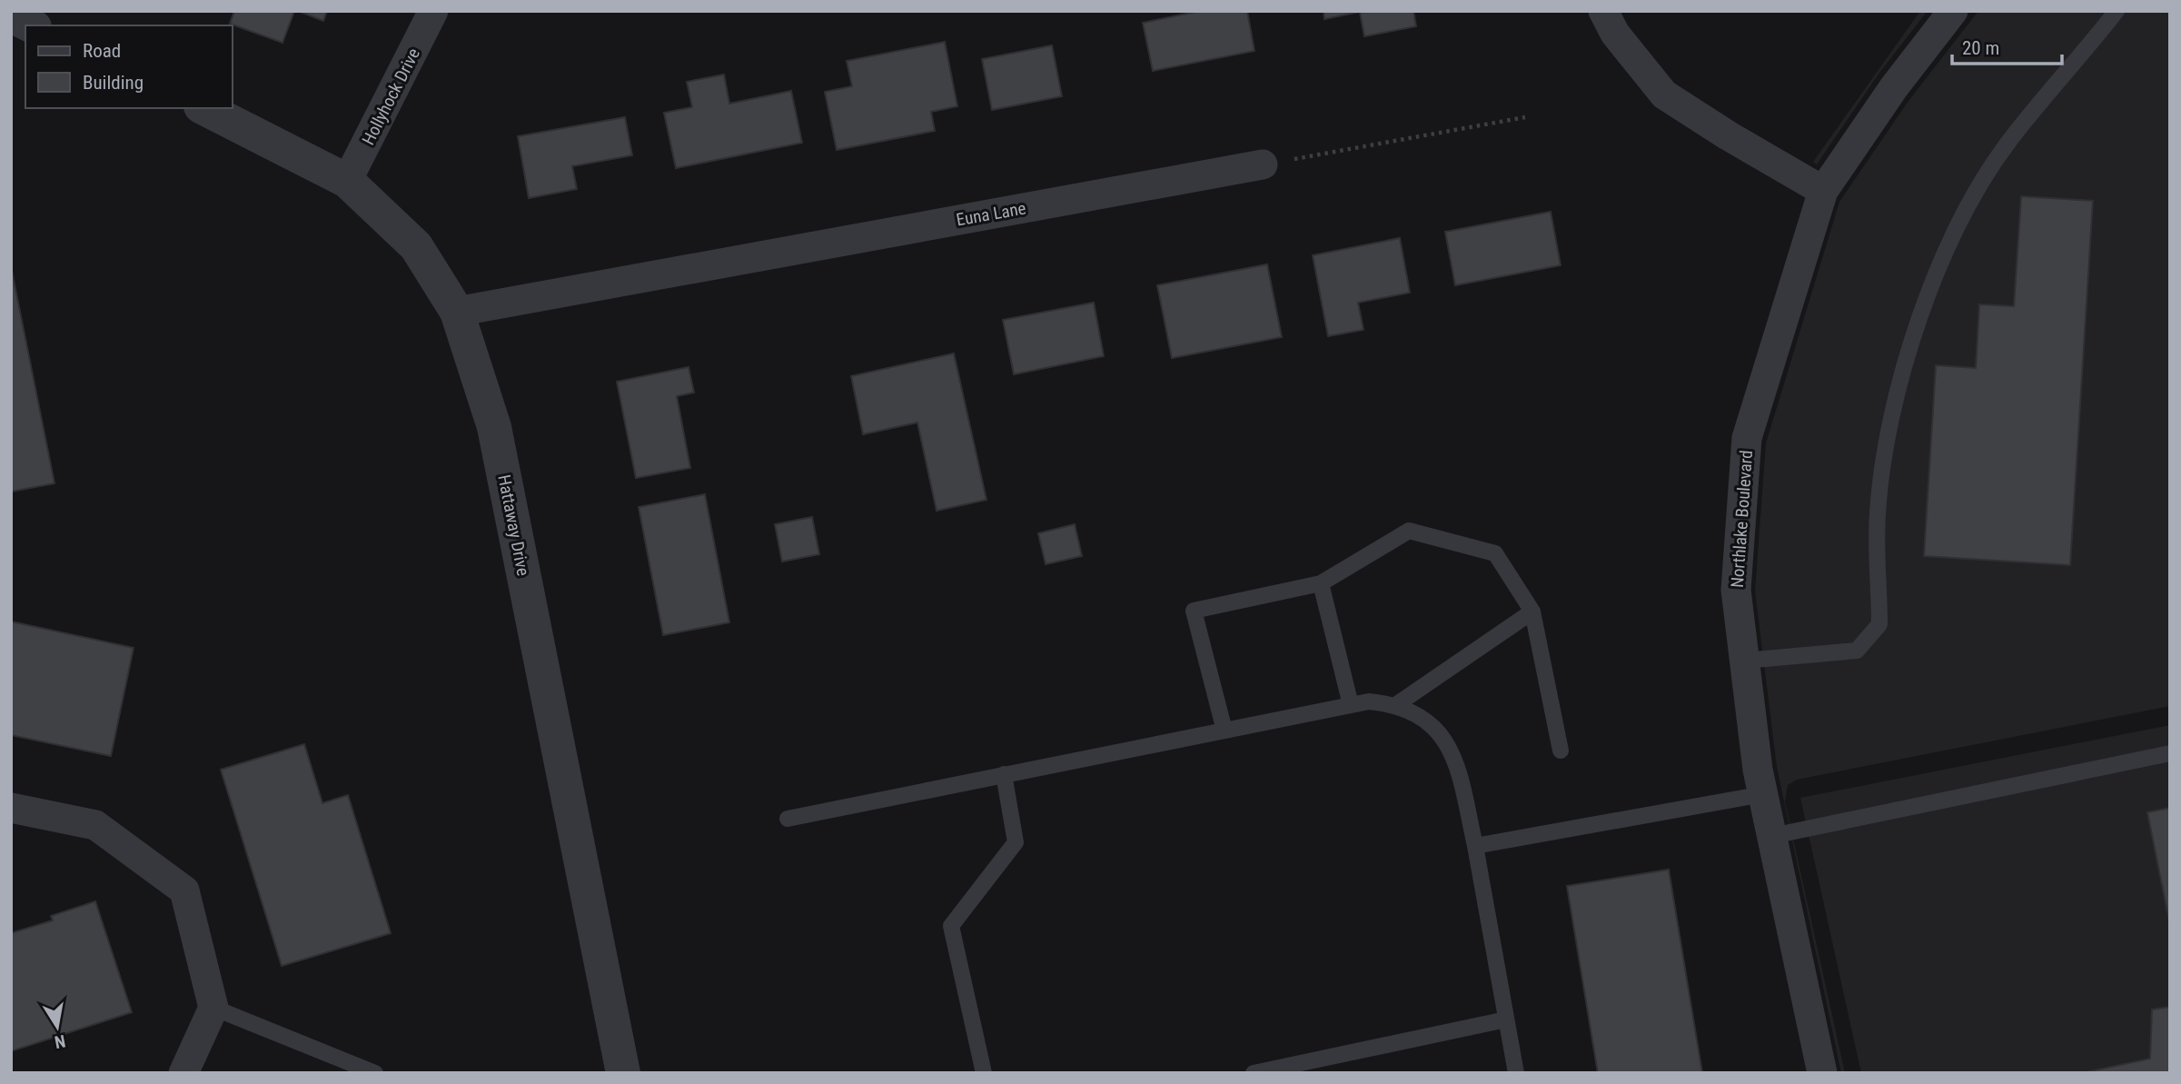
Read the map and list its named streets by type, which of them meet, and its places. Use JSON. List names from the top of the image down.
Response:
{
  "streets": {
    "street": [
      "Hollyhock Drive",
      "Euna Lane",
      "Northlake Boulevard",
      "Hattaway Drive"
    ]
  },
  "crossings": [
    ["Hollyhock Drive", "Hattaway Drive"],
    ["Euna Lane", "Hattaway Drive"]
  ],
  "legend": ["Road", "Building"],
  "scale_bar": "20 m",
  "north": "bottom"
}
